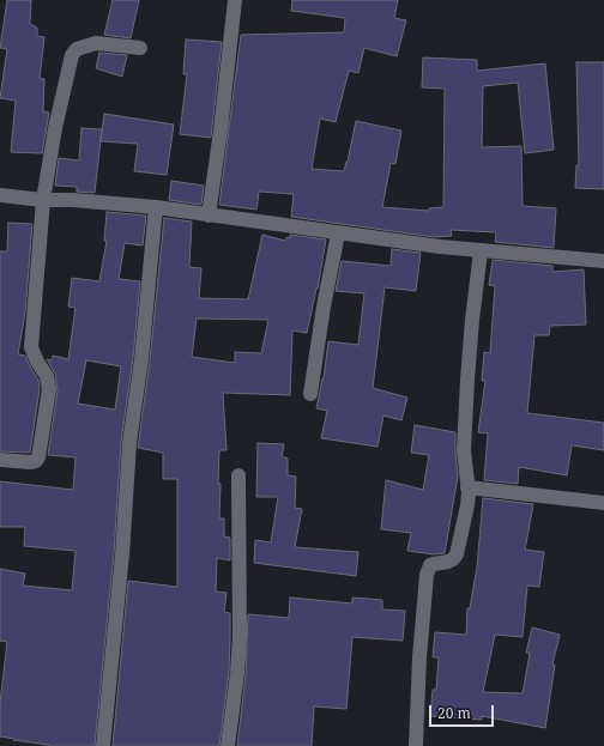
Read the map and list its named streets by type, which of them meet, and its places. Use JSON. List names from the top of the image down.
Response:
{
  "scale_bar": "20 m"
}
